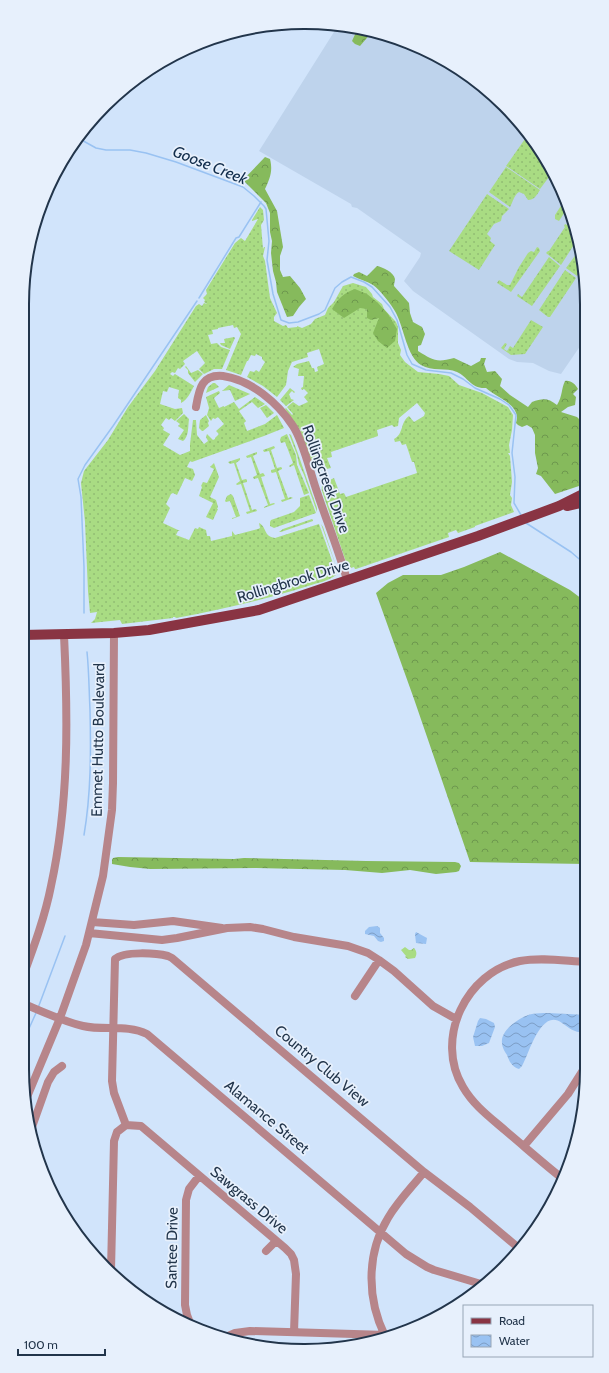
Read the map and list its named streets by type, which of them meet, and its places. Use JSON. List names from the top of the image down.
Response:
{
  "streets": {
    "main road": ["Rollingbrook Drive"],
    "street": [
      "Rollingcreek Drive",
      "Emmet Hutto Boulevard",
      "Country Club View",
      "Alamance Street",
      "Sawgrass Drive",
      "Santee Drive"
    ]
  },
  "crossings": [
    ["Rollingcreek Drive", "Rollingbrook Drive"],
    ["Rollingbrook Drive", "Emmet Hutto Boulevard"],
    ["Emmet Hutto Boulevard", "Alamance Street"],
    ["Country Club View", "Alamance Street"],
    ["Sawgrass Drive", "Santee Drive"]
  ],
  "water": ["Goose Creek"],
  "legend": ["Road", "Water"],
  "scale_bar": "100 m"
}
